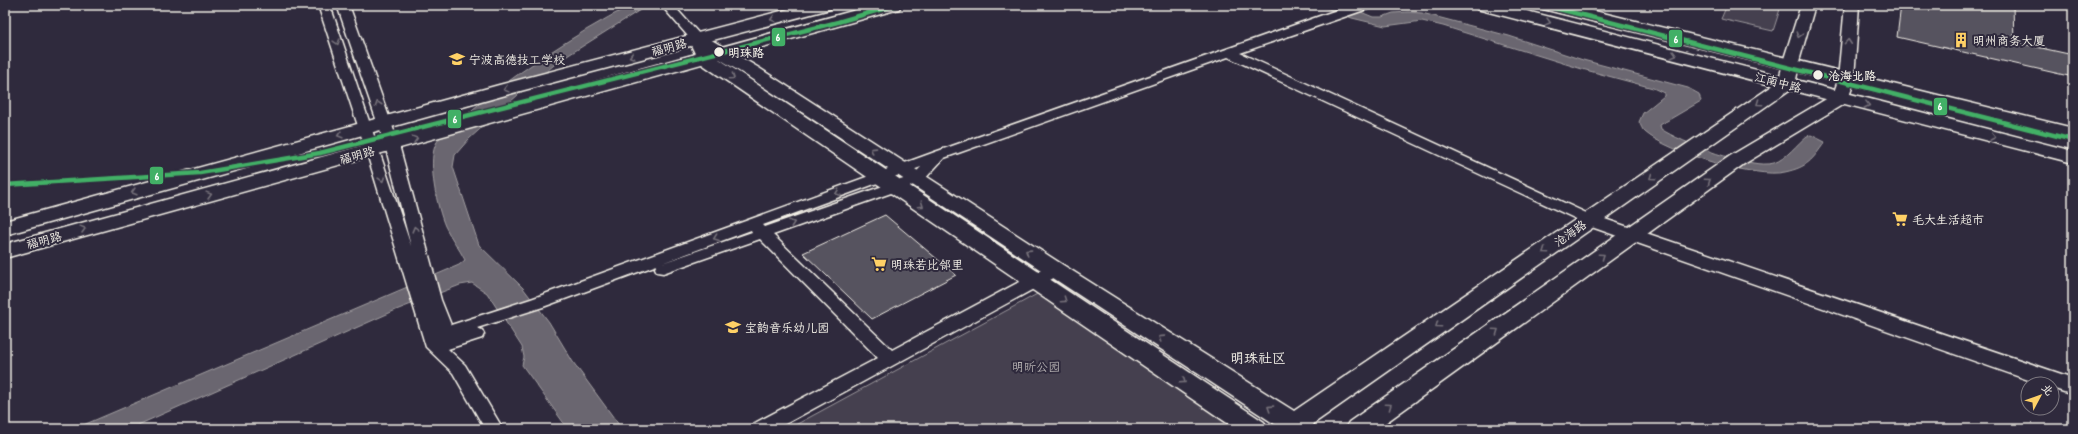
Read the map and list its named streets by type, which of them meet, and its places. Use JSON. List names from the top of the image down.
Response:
{
  "streets": {
    "main road": ["福明路", "江南中路", "沧海路"]
  },
  "crossings": [
    ["江南中路", "沧海路"]
  ],
  "districts": ["明珠社区"],
  "parks": ["明昕公园"],
  "places": {
    "building": ["明州商务大厦"],
    "other": ["明珠路", "沧海北路"],
    "school or university": ["宁波高德技工学校", "宝韵音乐幼儿园"],
    "supermarket": ["毛大生活超市", "明珠若比邻里"]
  },
  "lines": ["transit line 6"],
  "north": "top right"
}
